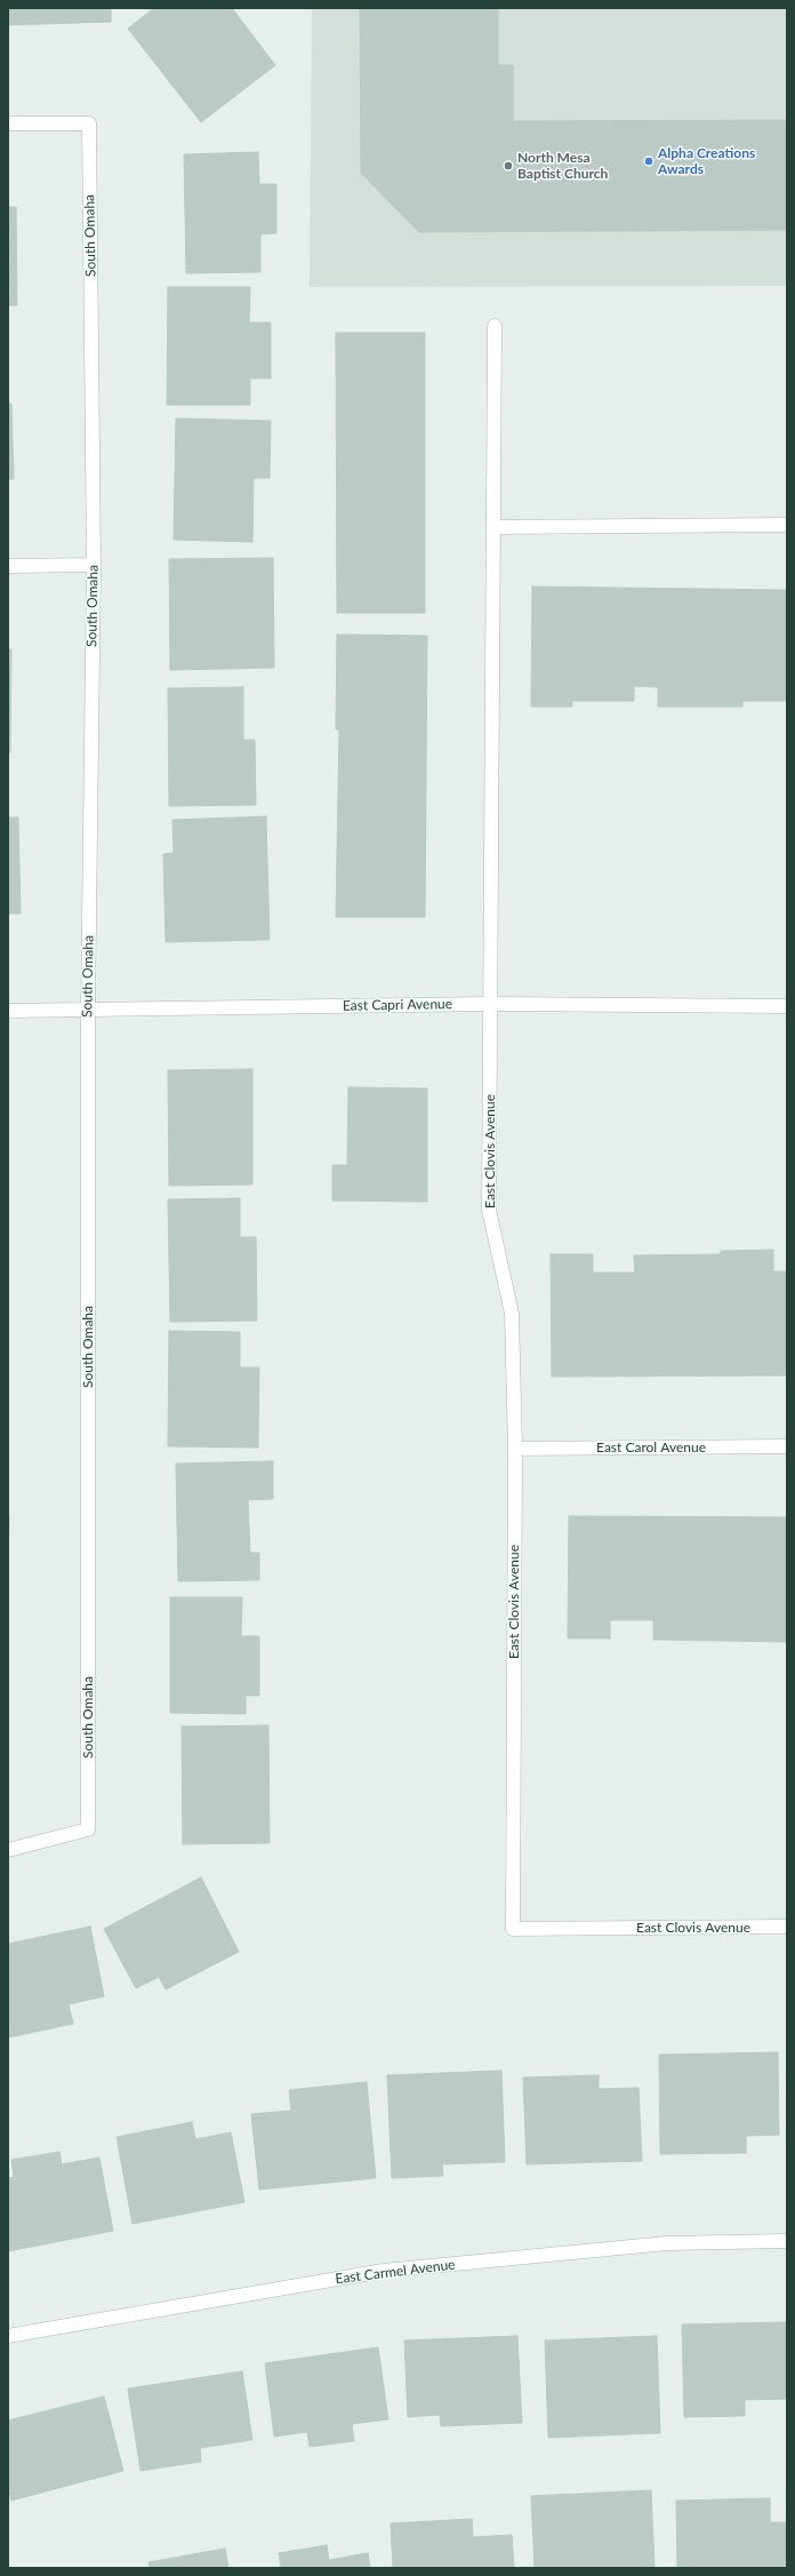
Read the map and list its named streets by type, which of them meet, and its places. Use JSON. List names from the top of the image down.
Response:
{
  "streets": {
    "street": [
      "South Omaha",
      "East Capri Avenue",
      "East Clovis Avenue",
      "East Carol Avenue",
      "East Carmel Avenue"
    ]
  },
  "crossings": [
    ["South Omaha", "East Capri Avenue"],
    ["East Capri Avenue", "East Clovis Avenue"],
    ["East Clovis Avenue", "East Carol Avenue"]
  ],
  "places": ["Alpha Creations Awards", "North Mesa Baptist Church"]
}
